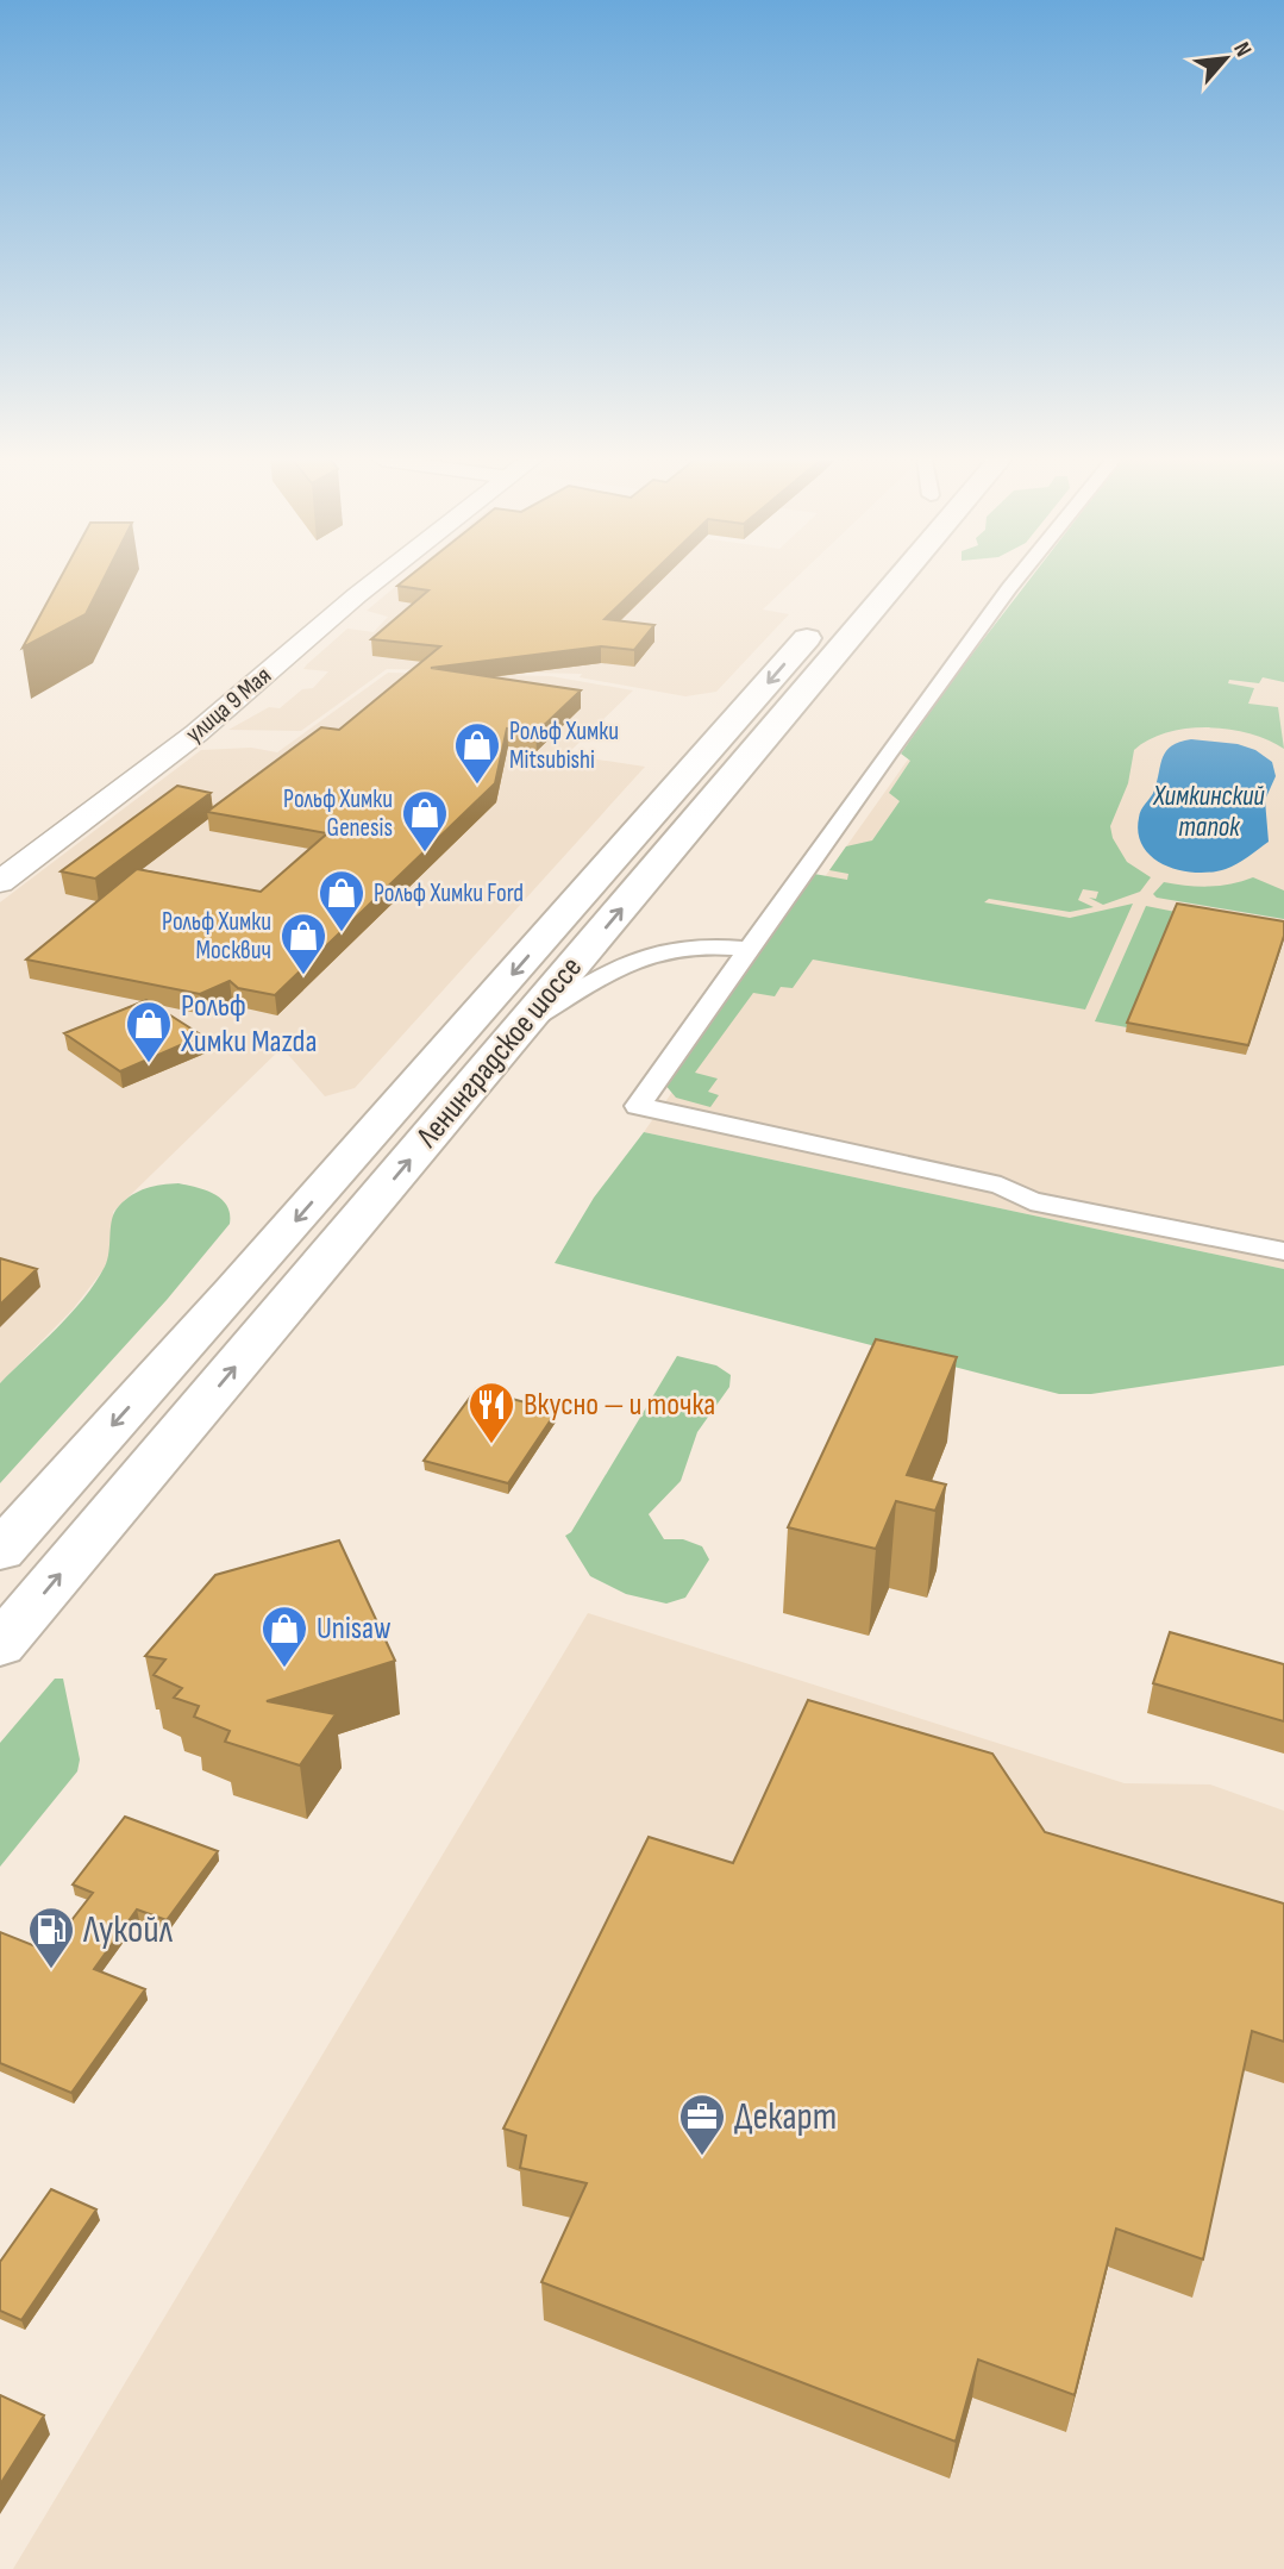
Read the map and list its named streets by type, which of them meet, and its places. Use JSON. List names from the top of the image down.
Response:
{
  "streets": {
    "highway": ["Ленинградское шоссе"],
    "main road": ["улица 9 Мая"]
  },
  "water": ["Химкинский тапок"],
  "places": {
    "shop": [
      "Рольф Химки Mitsubishi",
      "Рольф Химки Genesis",
      "Рольф Химки Ford",
      "Рольф Химки Москвич",
      "Рольф Химки Mazda",
      "Unisaw"
    ],
    "restaurant": ["Вкусно — и точка"],
    "fuel station": ["Лукойл"],
    "office": ["Декарт"]
  },
  "north": "top right"
}
